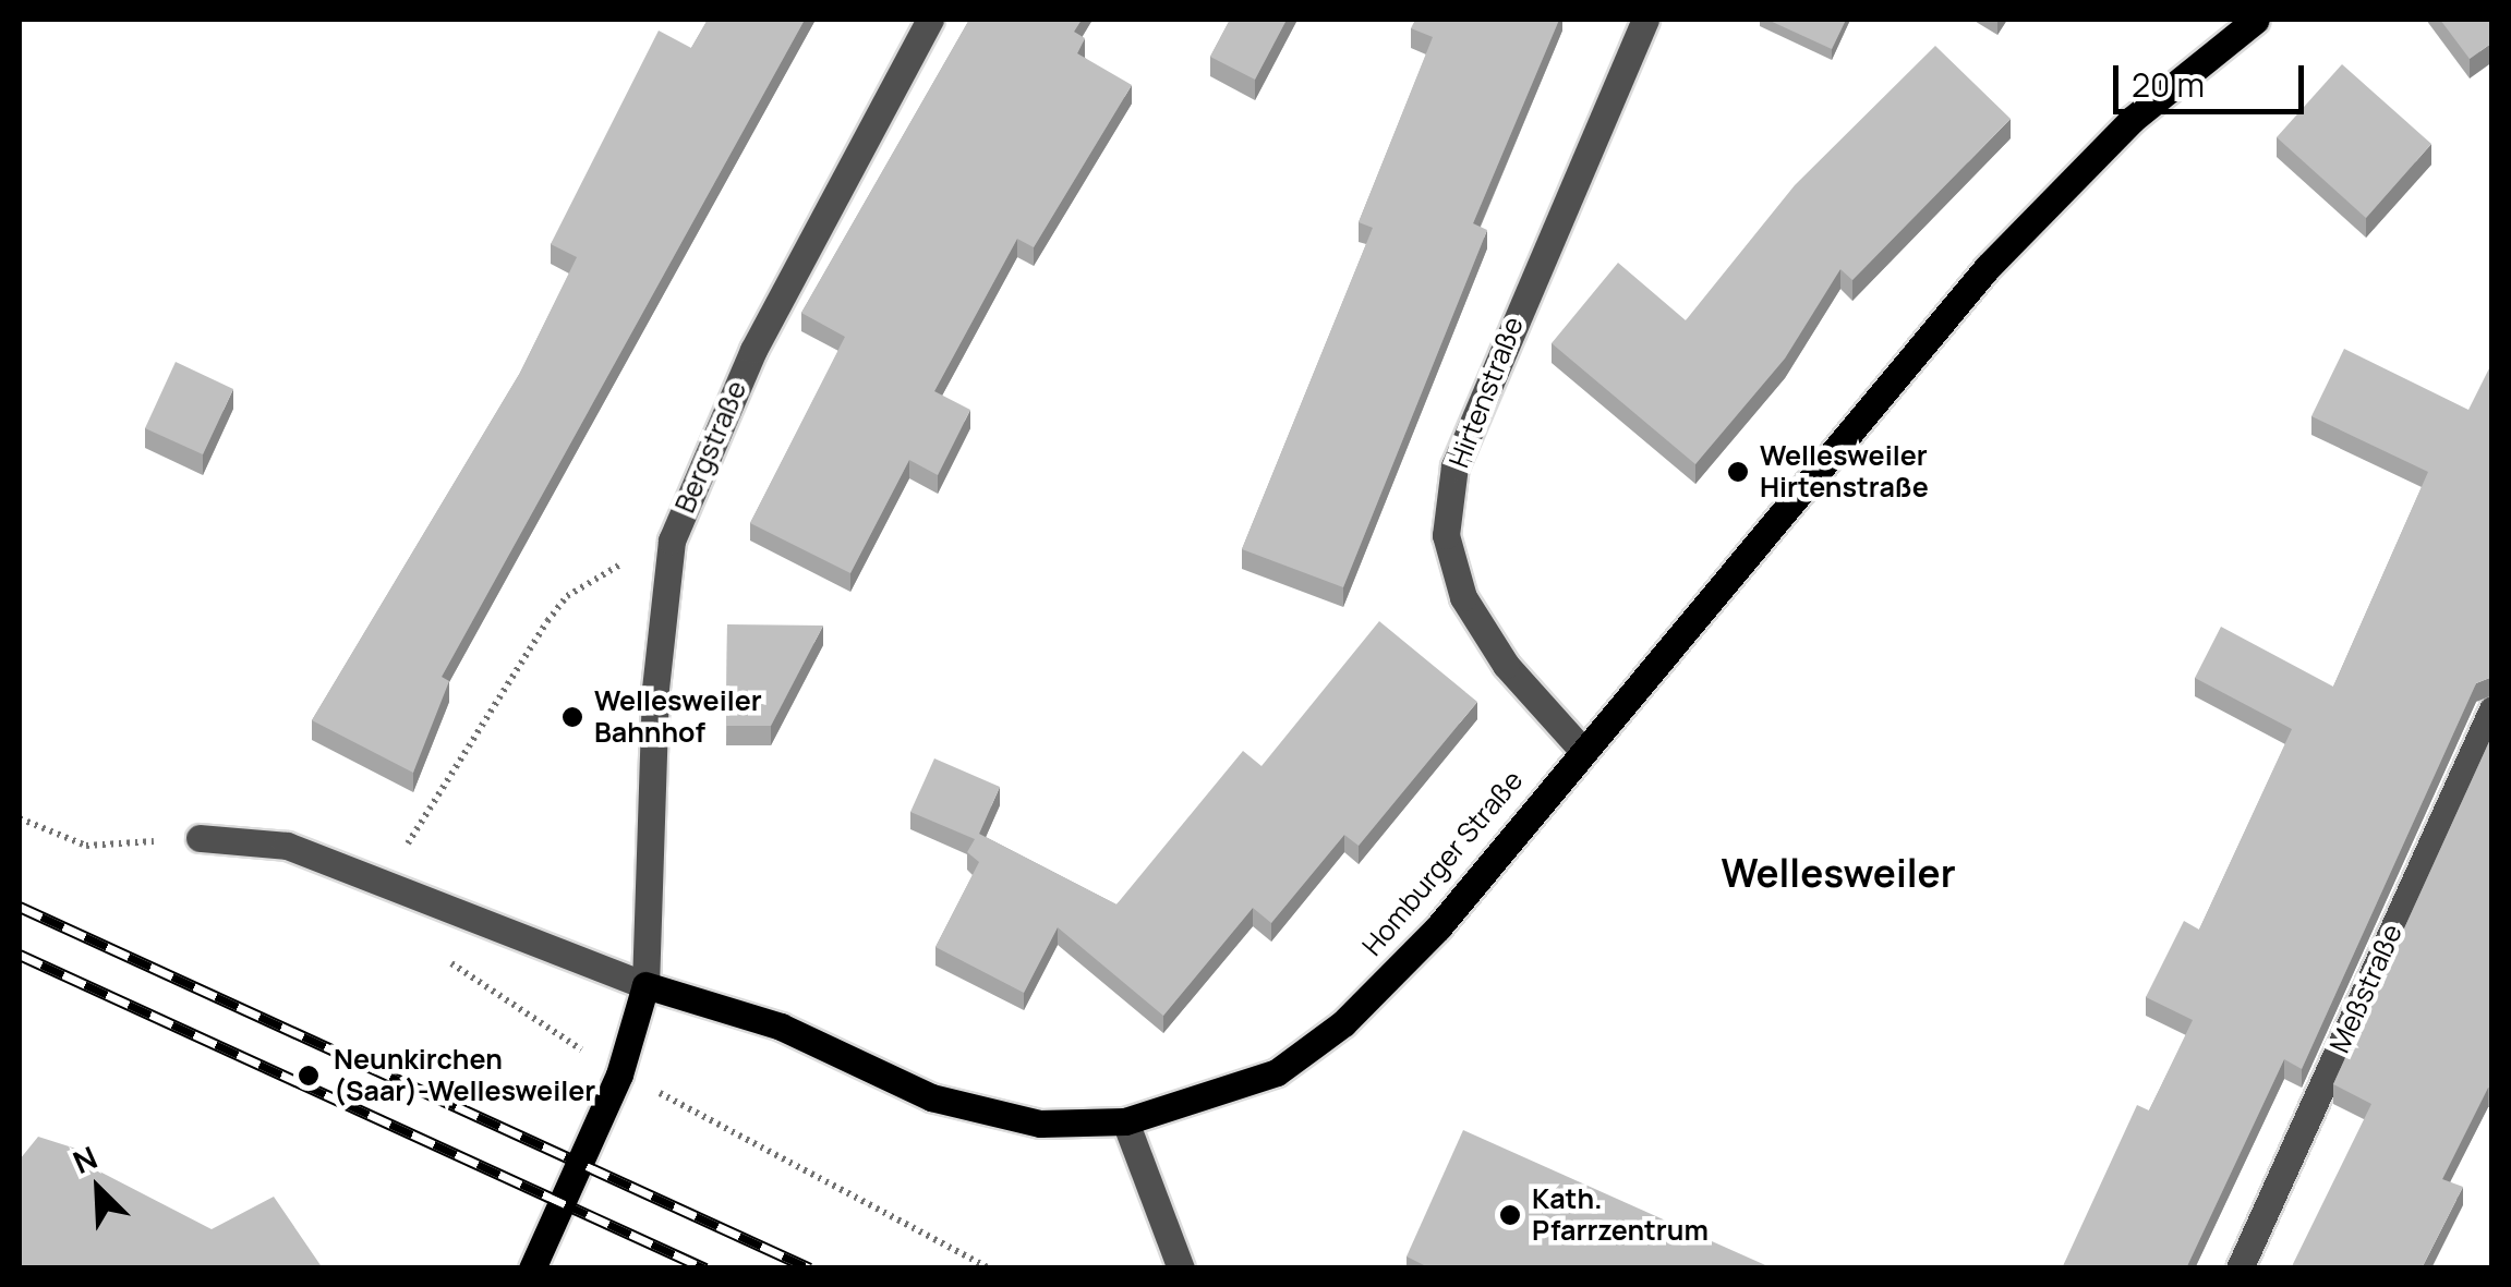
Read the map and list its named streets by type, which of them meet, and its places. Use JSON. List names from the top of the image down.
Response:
{
  "streets": {
    "main road": ["Homburger Straße"],
    "street": ["Hirtenstraße", "Bergstraße", "Meßstraße"]
  },
  "crossings": [
    ["Hirtenstraße", "Homburger Straße"],
    ["Bergstraße", "Homburger Straße"]
  ],
  "districts": ["Wellesweiler"],
  "places": [
    "Wellesweiler Hirtenstraße",
    "Wellesweiler Bahnhof",
    "Neunkirchen (Saar)-Wellesweiler",
    "Kath. Pfarrzentrum"
  ],
  "scale_bar": "20 m",
  "north": "top left"
}
